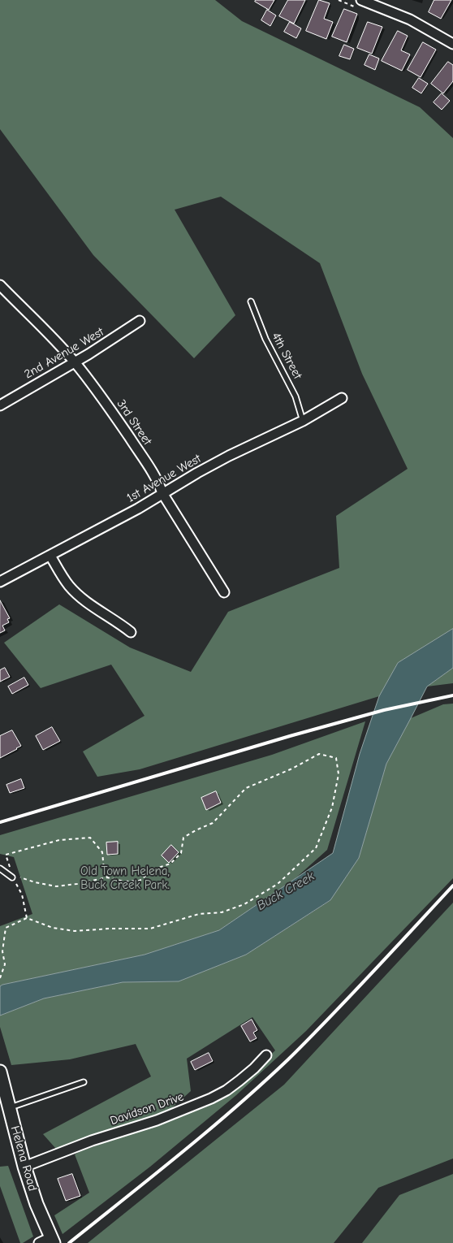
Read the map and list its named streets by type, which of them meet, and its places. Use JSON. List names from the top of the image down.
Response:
{
  "streets": {
    "main road": ["Helena Road"],
    "street": [
      "2nd Avenue West",
      "3rd Street",
      "1st Avenue West",
      "Davidson Drive"
    ],
    "lane": ["4th Street"]
  },
  "crossings": [
    ["2nd Avenue West", "3rd Street"],
    ["4th Street", "1st Avenue West"],
    ["3rd Street", "1st Avenue West"],
    ["Davidson Drive", "Helena Road"]
  ],
  "water": ["Buck Creek"],
  "parks": ["Old Town Helena, Buck Creek Park."]
}
